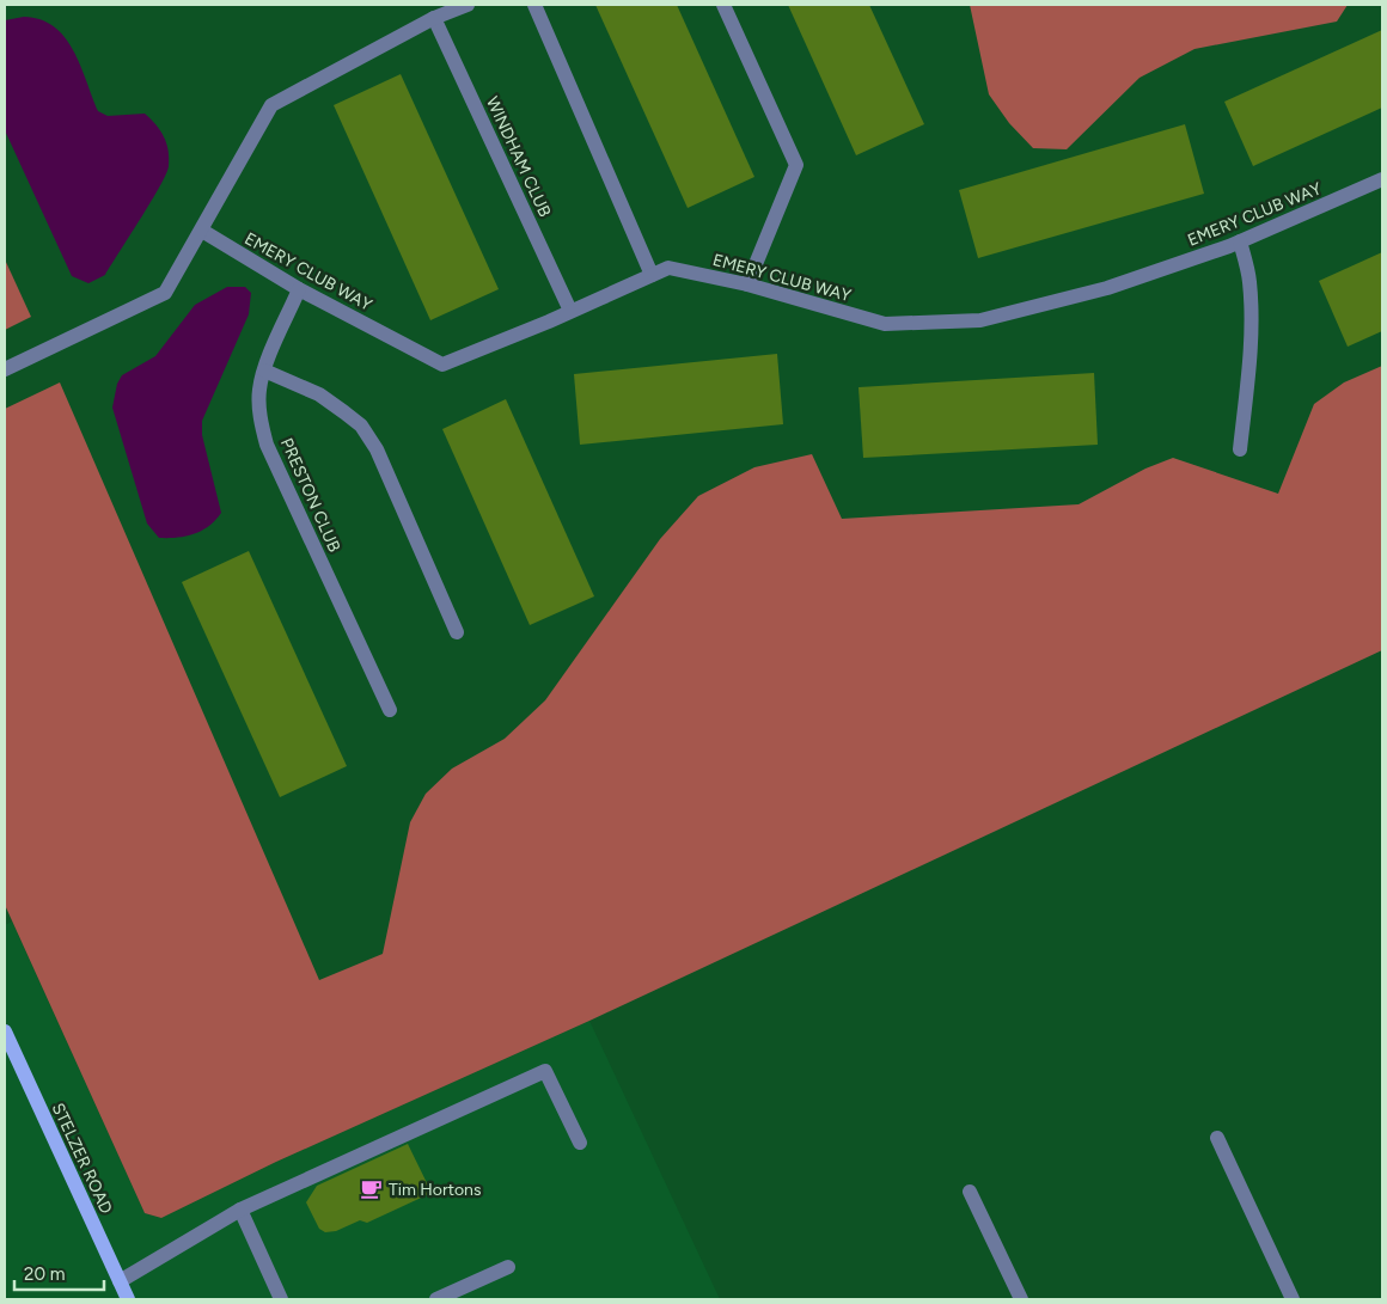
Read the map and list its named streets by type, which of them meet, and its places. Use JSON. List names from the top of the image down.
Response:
{
  "streets": {
    "main road": ["STELZER ROAD"],
    "street": ["WINDHAM CLUB", "EMERY CLUB WAY", "PRESTON CLUB"]
  },
  "crossings": [
    ["WINDHAM CLUB", "EMERY CLUB WAY"],
    ["EMERY CLUB WAY", "PRESTON CLUB"]
  ],
  "places": {
    "cafe": ["Tim Hortons"]
  },
  "scale_bar": "20 m"
}
